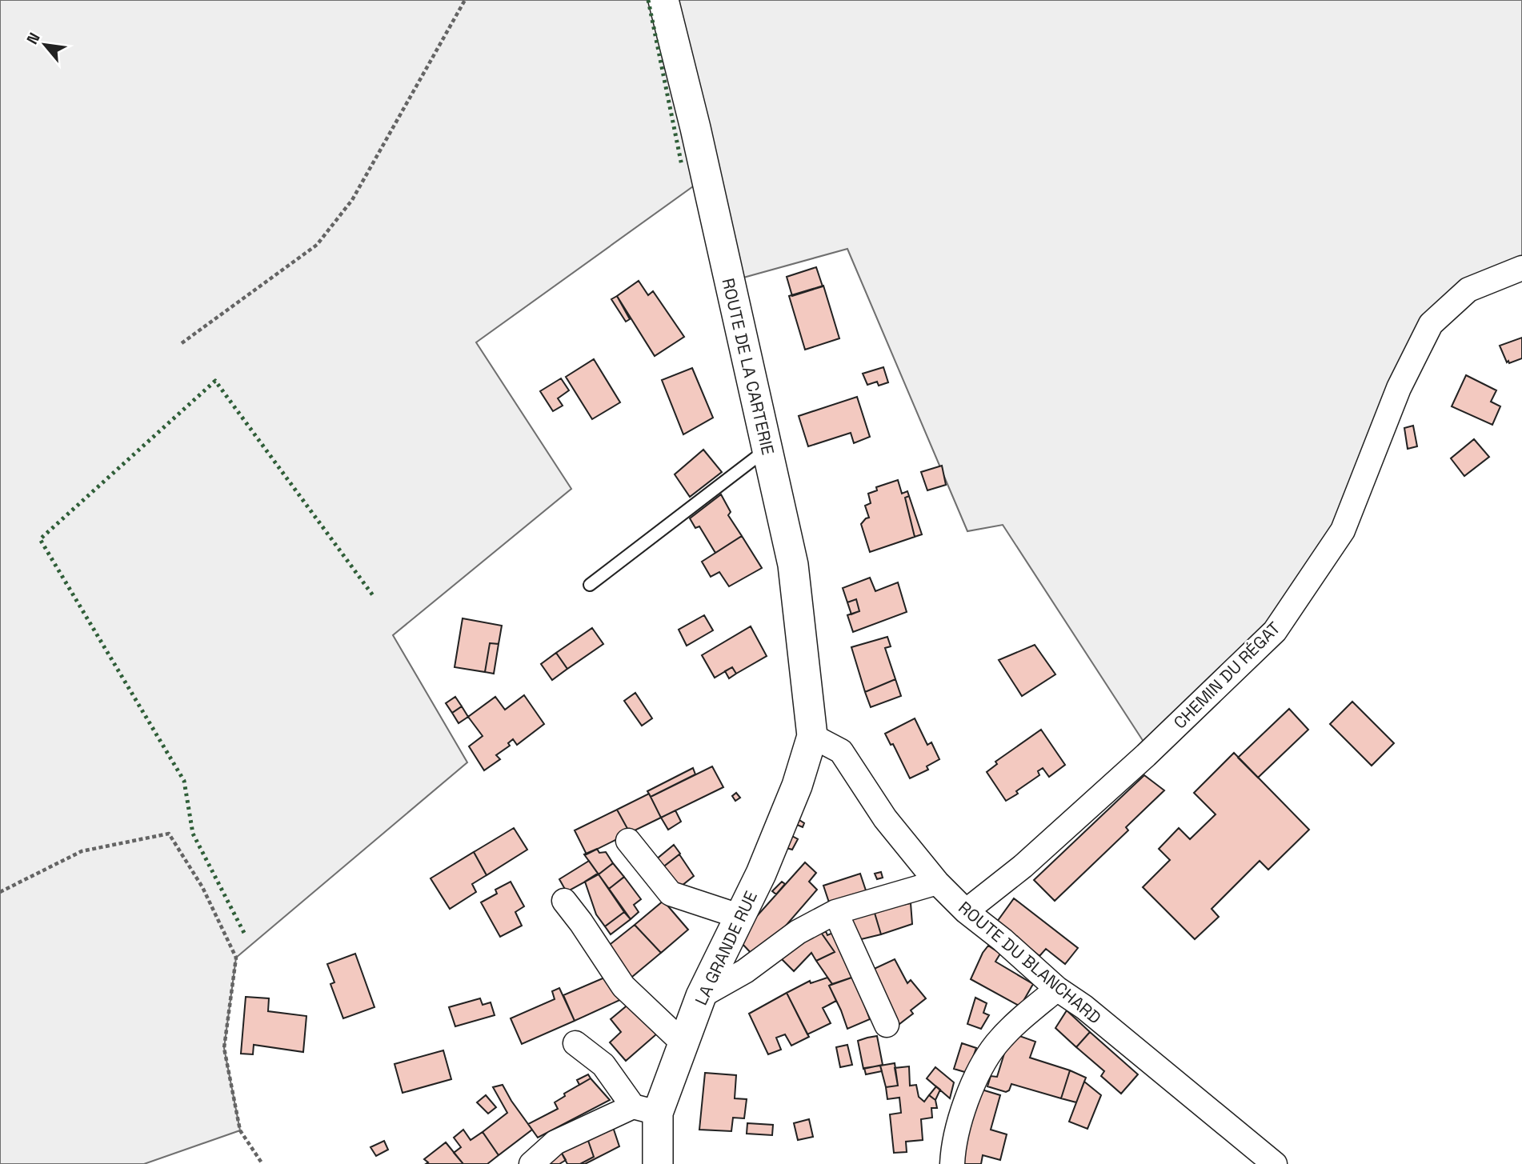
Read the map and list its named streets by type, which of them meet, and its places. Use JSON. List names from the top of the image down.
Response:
{
  "streets": {
    "street": [
      "ROUTE DE LA CARTERIE",
      "CHEMIN DU RÉGAT",
      "LA GRANDE RUE",
      "ROUTE DU BLANCHARD"
    ]
  },
  "crossings": [
    ["ROUTE DE LA CARTERIE", "LA GRANDE RUE"],
    ["ROUTE DE LA CARTERIE", "ROUTE DU BLANCHARD"],
    ["CHEMIN DU RÉGAT", "ROUTE DU BLANCHARD"],
    ["LA GRANDE RUE", "ROUTE DU BLANCHARD"]
  ],
  "north": "top left"
}
